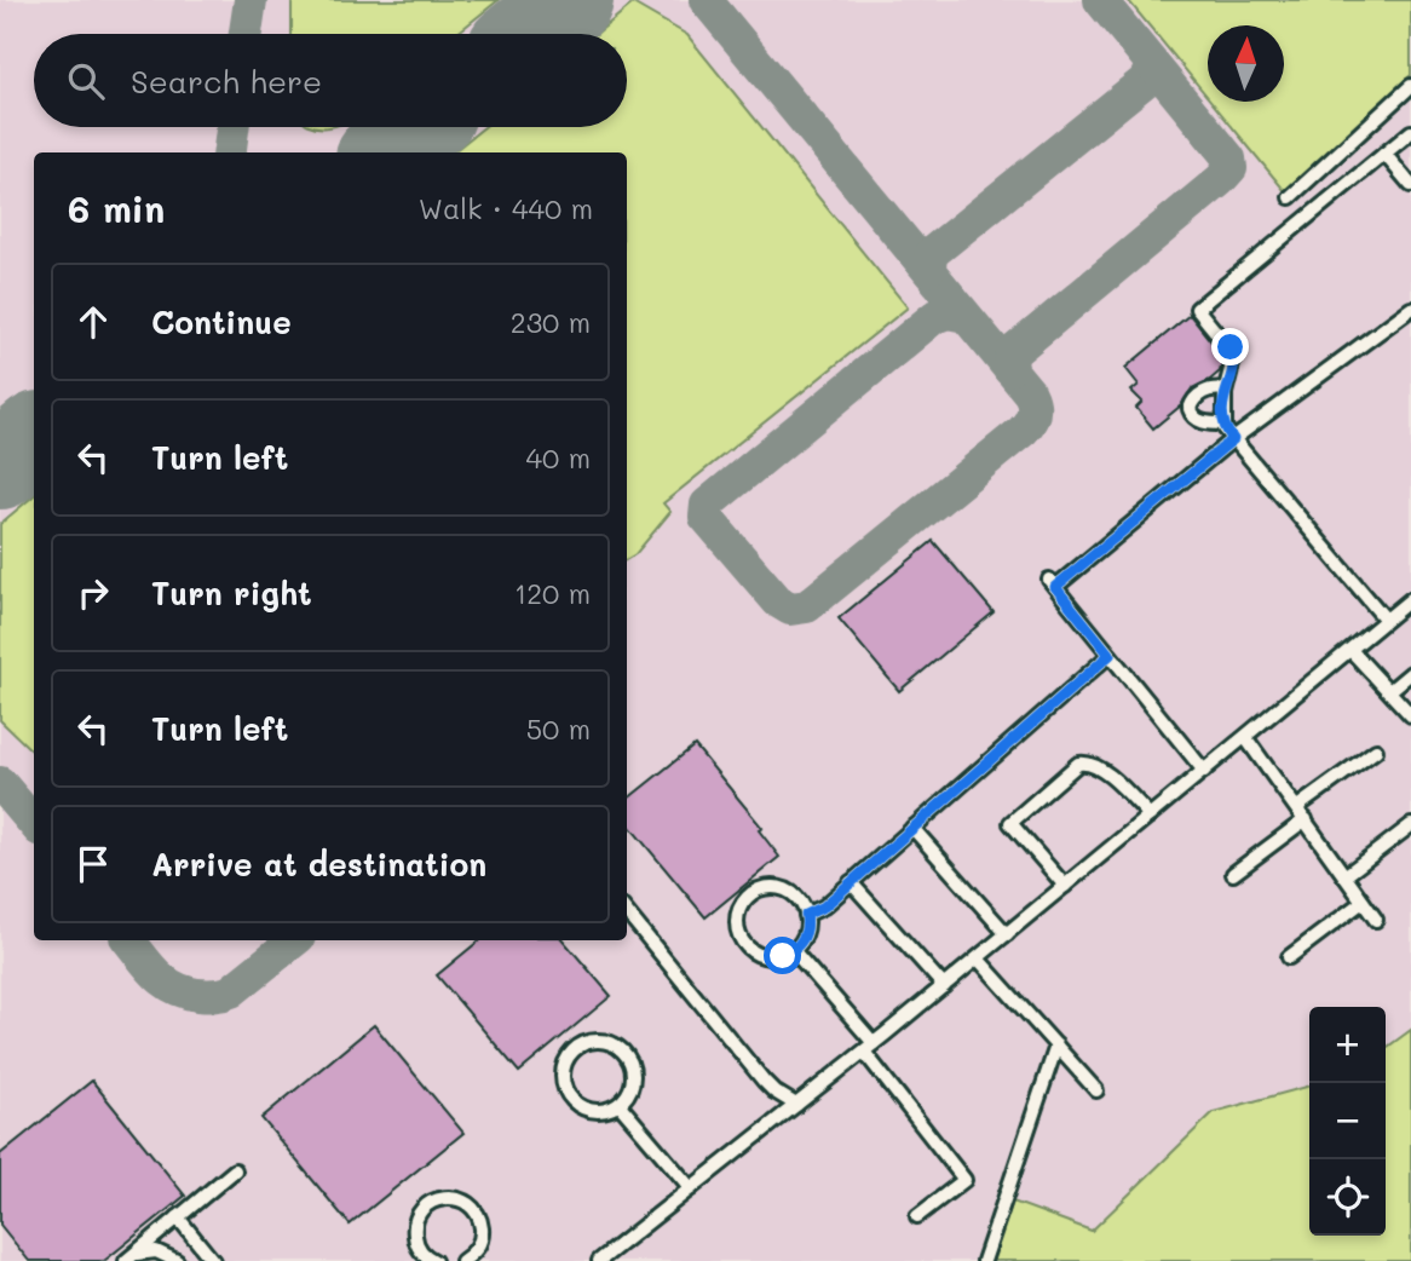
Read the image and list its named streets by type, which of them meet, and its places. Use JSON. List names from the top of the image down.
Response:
{
  "north": "top",
  "page": {
    "search": "Search here",
    "heading": ["6 min", "Walk · 440 m"],
    "list": [
      ["Continue", "230 m"],
      ["Turn left", "40 m"],
      ["Turn right", "120 m"],
      ["Turn left", "50 m"],
      "Arrive at destination"
    ],
    "map_buttons": ["+", "−"]
  }
}
